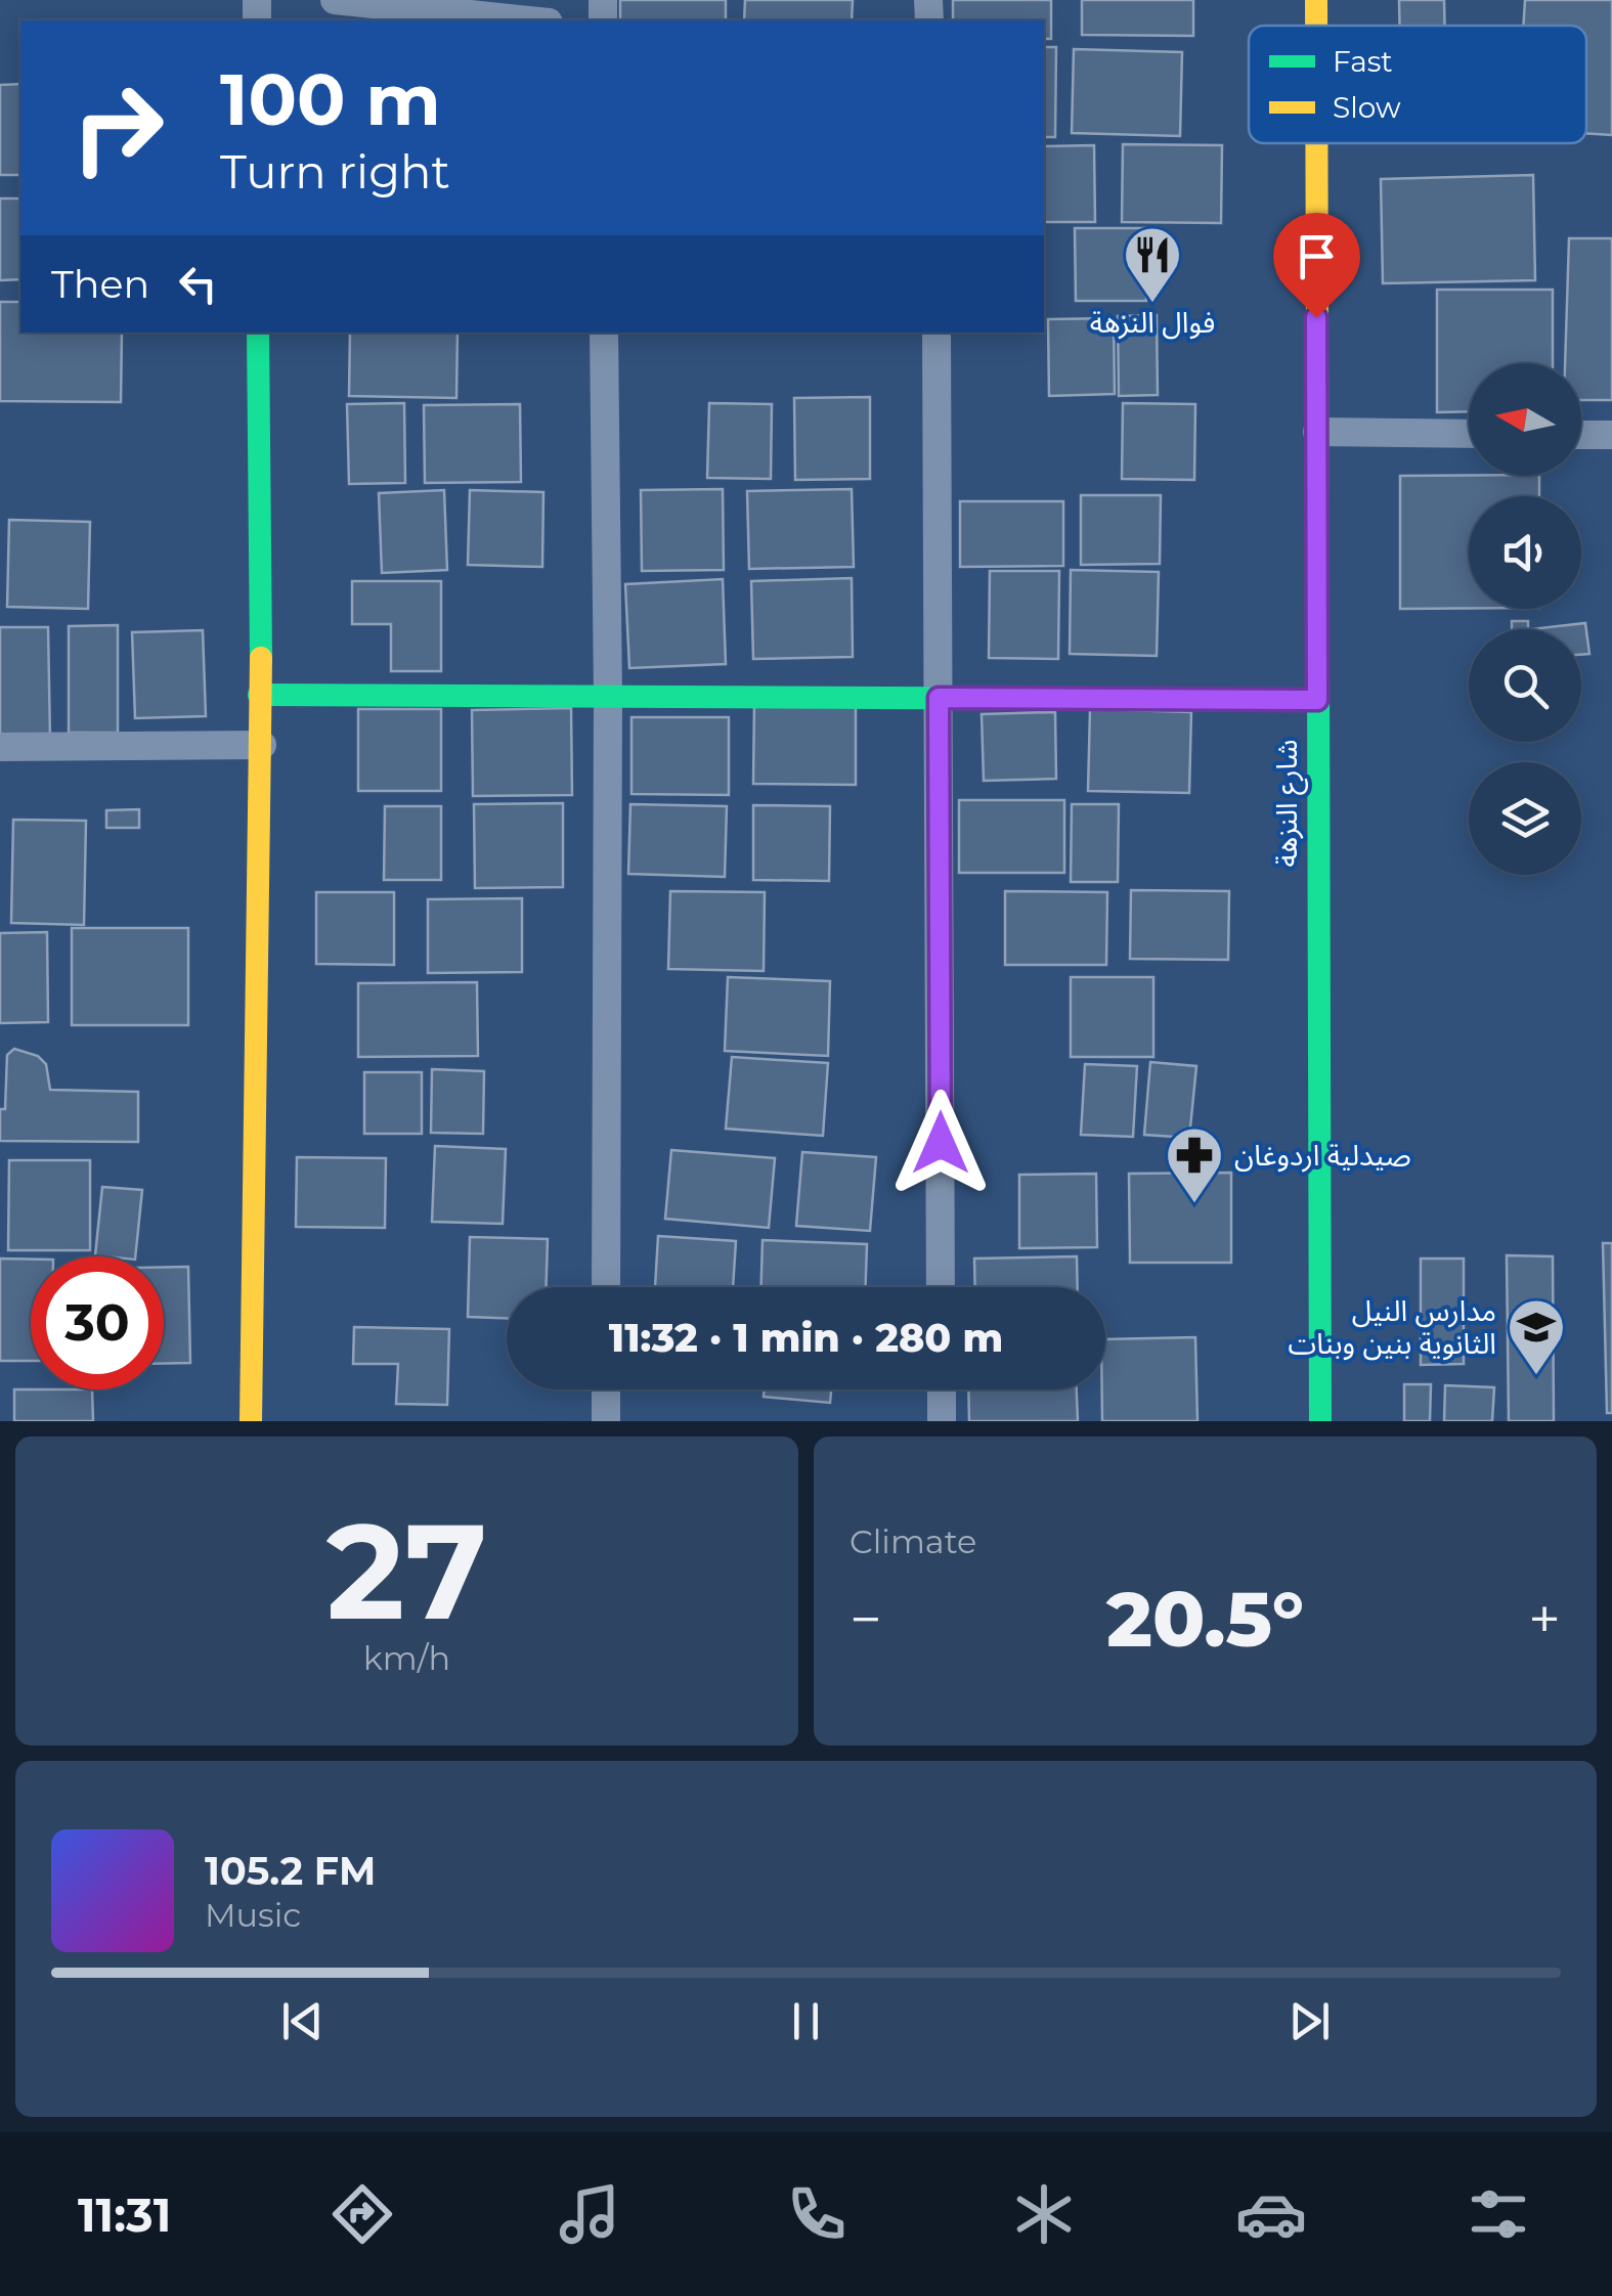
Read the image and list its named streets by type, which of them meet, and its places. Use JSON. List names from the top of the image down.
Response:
{
  "streets": {
    "street": ["شارع النزهة"]
  },
  "places": {
    "restaurant": ["فوال النزهة"],
    "pharmacy": ["صيدلية اردوغان"],
    "school or university": ["مدارس النيل الثانوية بنين وبنات"]
  },
  "legend": ["Fast", "Slow"],
  "north": "left",
  "page": {
    "turn": ["100 m", "Turn right"],
    "then": "Then",
    "limit": "30",
    "trip": "11:32 · 1 min · 280 m",
    "tile": [
      ["27", "km/h"],
      "Climate"
    ],
    "heat": ["−", "20.5°", "+"],
    "song": ["105.2 FM", "Music"],
    "tabs": "11:31"
  }
}
